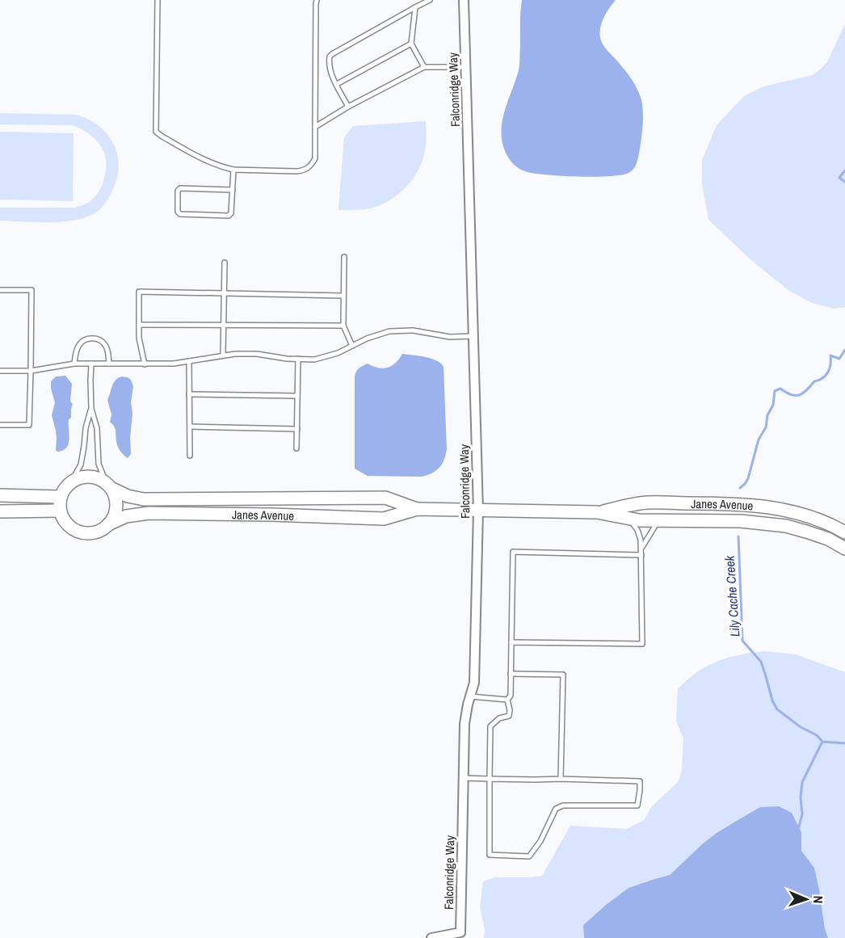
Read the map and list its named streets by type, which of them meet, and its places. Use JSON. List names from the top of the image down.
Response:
{
  "streets": {
    "street": ["Falconridge Way", "Janes Avenue"]
  },
  "crossings": [
    ["Falconridge Way", "Janes Avenue"]
  ],
  "water": ["Lily Cache Creek"],
  "north": "right"
}
